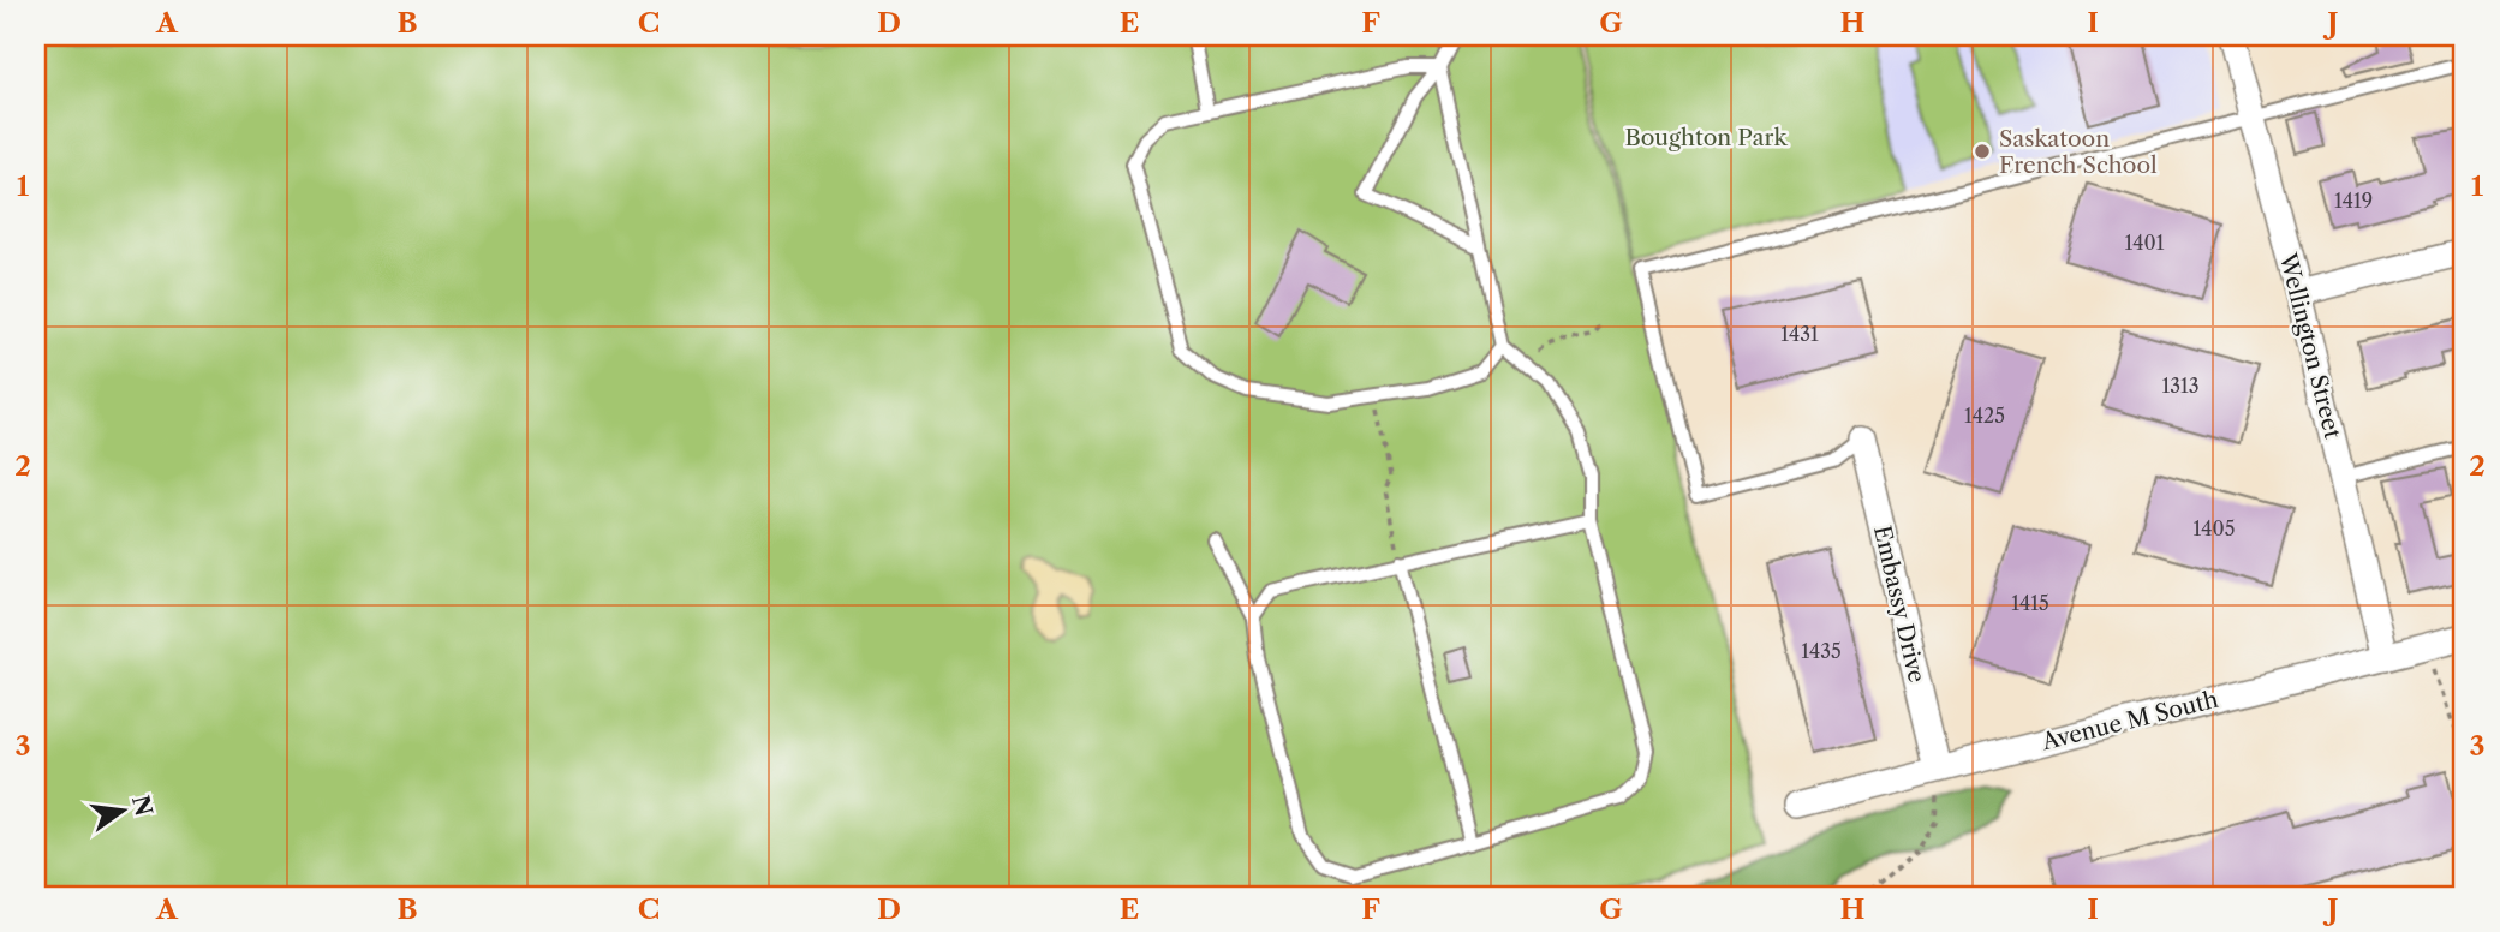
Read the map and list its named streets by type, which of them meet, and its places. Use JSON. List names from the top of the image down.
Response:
{
  "streets": {
    "street": ["Wellington Street", "Embassy Drive", "Avenue M South"]
  },
  "crossings": [
    ["Wellington Street", "Avenue M South"],
    ["Embassy Drive", "Avenue M South"]
  ],
  "parks": ["Boughton Park"],
  "places": ["Saskatoon French School"],
  "house_numbers": [
    "1419",
    "1401",
    "1431",
    "1313",
    "1425",
    "1405",
    "1415",
    "1435"
  ],
  "north": "right",
  "grid": {
    "columns": [
      "A",
      "B",
      "C",
      "D",
      "E",
      "F",
      "G",
      "H",
      "I",
      "J"
    ],
    "rows": ["1", "2", "3"]
  }
}
